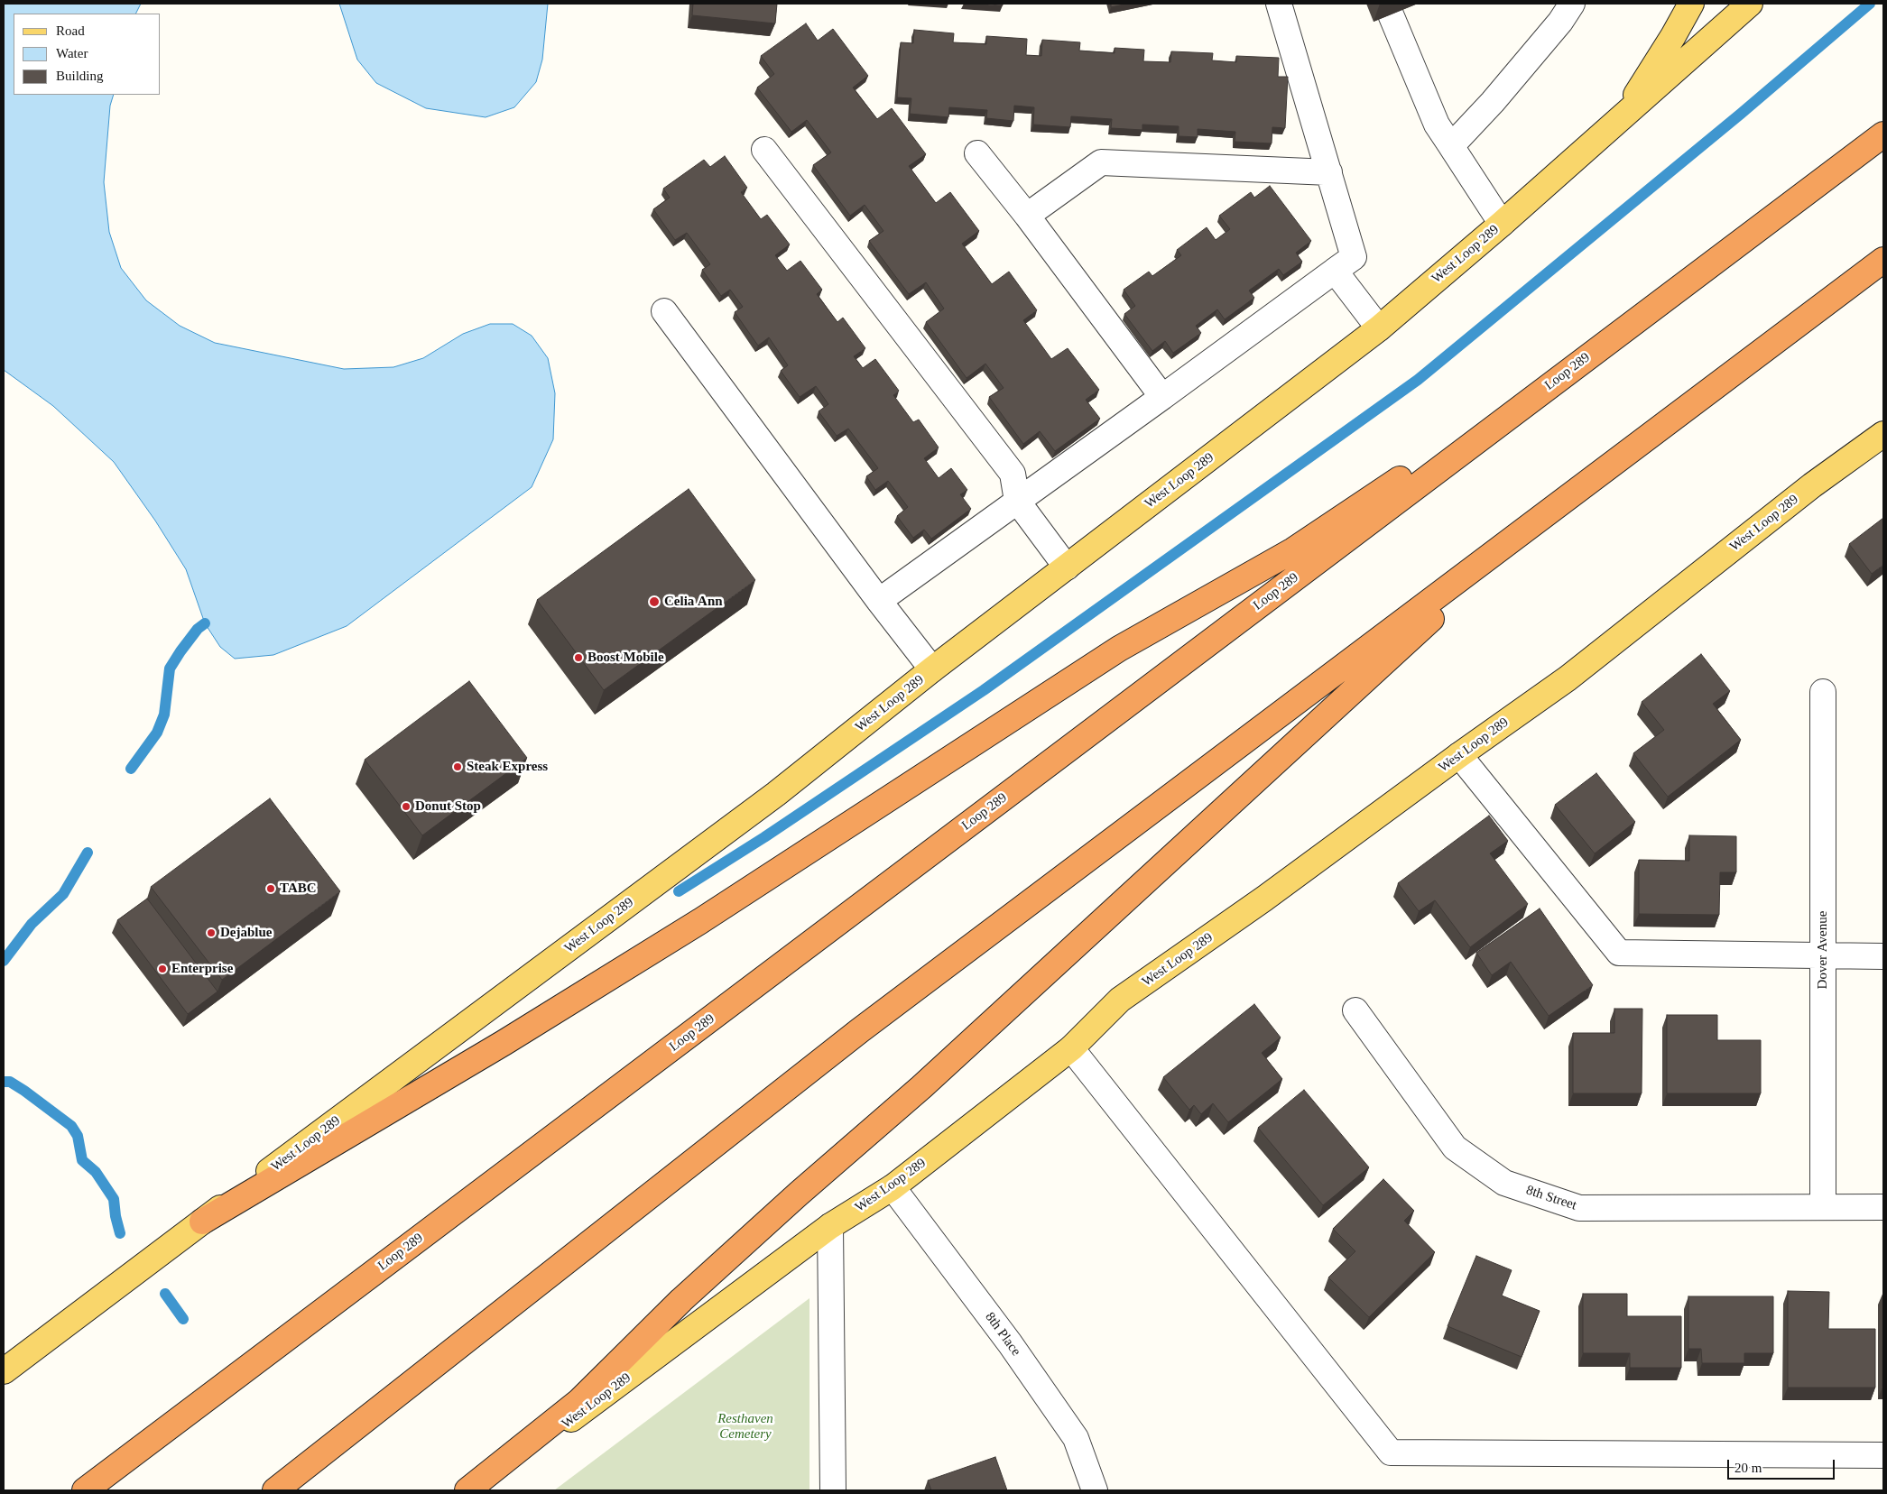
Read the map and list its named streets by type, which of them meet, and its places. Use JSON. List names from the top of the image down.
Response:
{
  "streets": {
    "highway": ["Loop 289"],
    "main road": ["West Loop 289"],
    "street": ["Dover Avenue", "8th Street", "8th Place"]
  },
  "crossings": [
    ["West Loop 289", "8th Place"],
    ["Dover Avenue", "8th Street"]
  ],
  "parks": ["Resthaven Cemetery"],
  "places": [
    "Celia Ann",
    "Boost Mobile",
    "Steak Express",
    "Donut Stop",
    "TABC",
    "Dejablue",
    "Enterprise"
  ],
  "legend": ["Road", "Water", "Building"],
  "scale_bar": "20 m"
}
